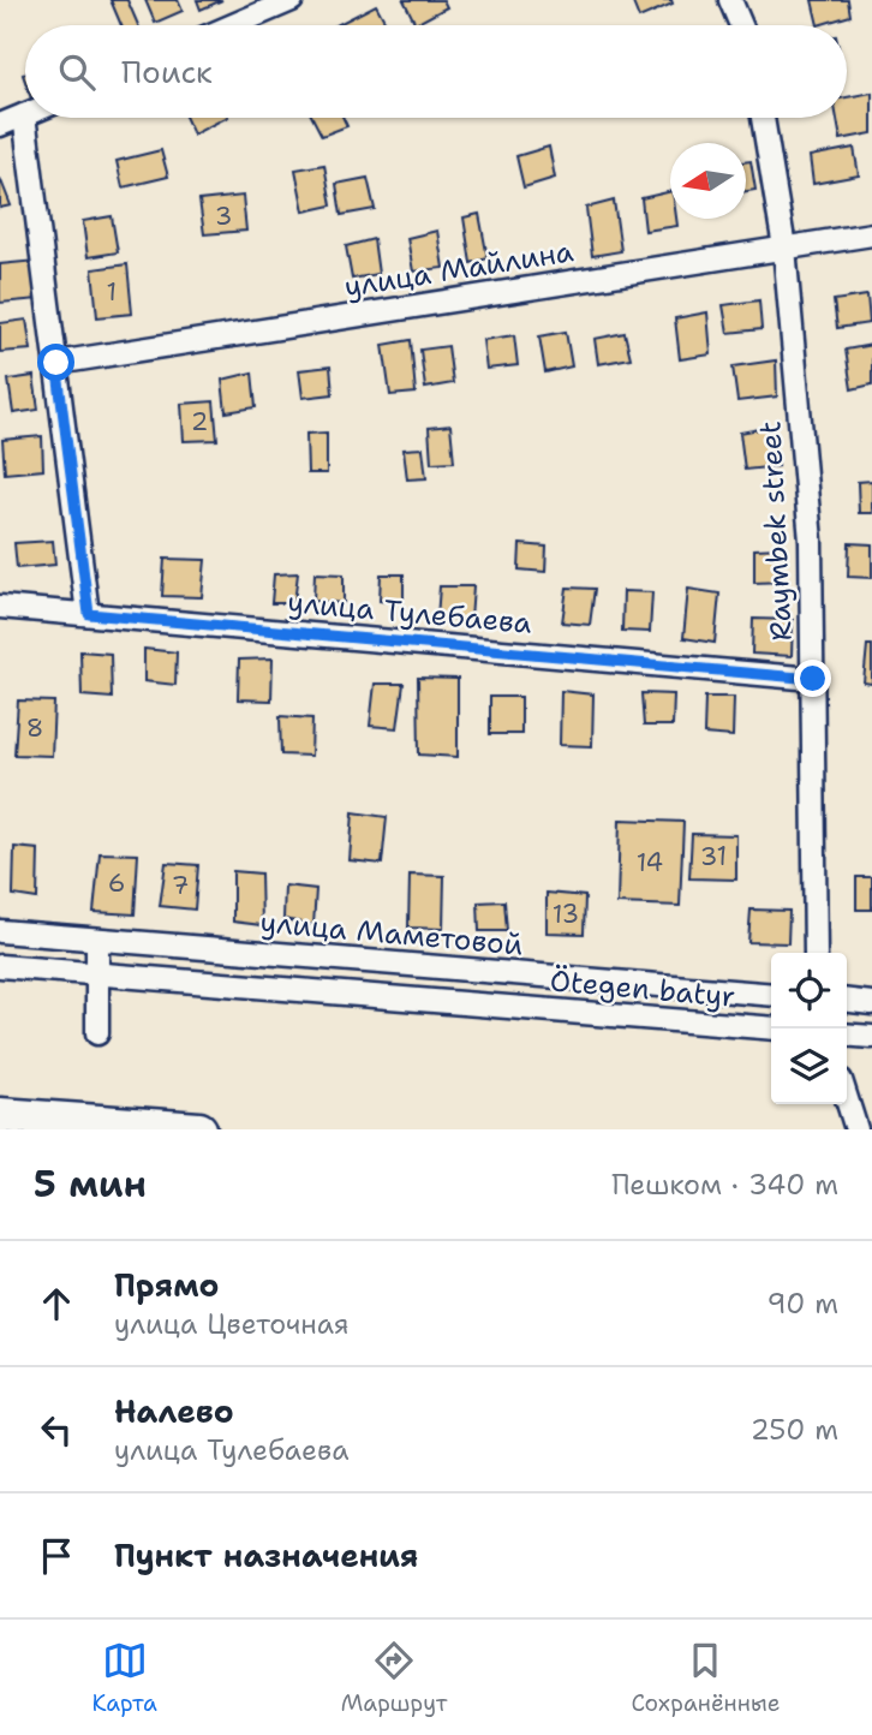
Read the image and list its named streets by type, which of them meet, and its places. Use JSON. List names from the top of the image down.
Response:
{
  "streets": {
    "street": [
      "улица Майлина",
      "Raymbek street",
      "улица Тулебаева",
      "улица Маметовой",
      "Ötegen batyr"
    ]
  },
  "crossings": [
    ["улица Майлина", "Raymbek street"],
    ["Raymbek street", "улица Тулебаева"]
  ],
  "house_numbers": [
    "3",
    "1",
    "2",
    "8",
    "31",
    "14",
    "6",
    "7",
    "13"
  ],
  "north": "left",
  "page": {
    "search": "Поиск",
    "heading": ["5 мин", "Пешком · 340 m"],
    "list": [
      ["Прямо", "улица Цветочная", "90 m"],
      ["Налево", "улица Тулебаева", "250 m"],
      "Пункт назначения"
    ],
    "nav": ["Карта", "Маршрут", "Сохранённые"]
  }
}
